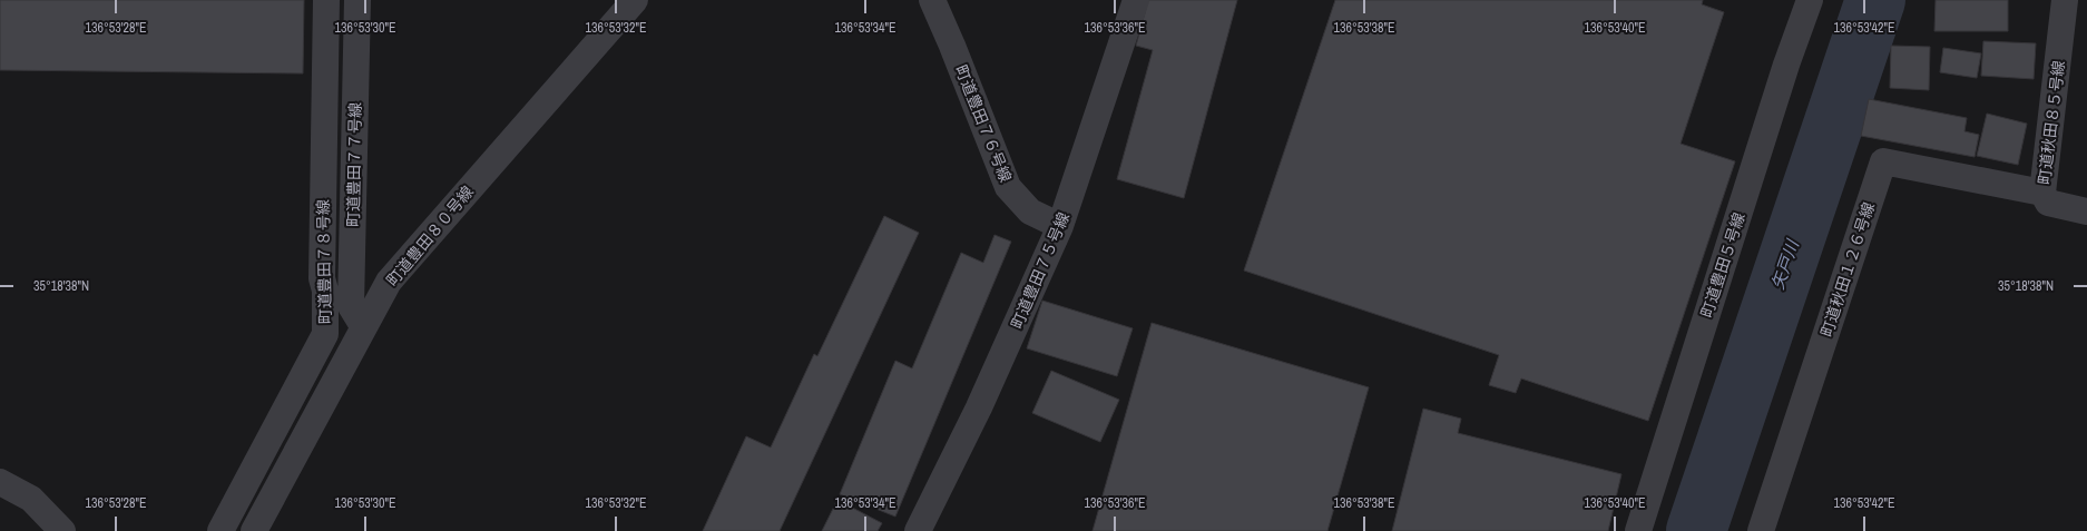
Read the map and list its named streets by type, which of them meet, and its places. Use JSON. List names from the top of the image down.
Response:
{
  "streets": {
    "street": [
      "町道秋田８５号線",
      "町道豊田７６号線",
      "町道豊田７７号線",
      "町道豊田８０号線",
      "町道豊田７８号線",
      "町道豊田５号線",
      "町道秋田１２６号線",
      "町道豊田７５号線"
    ]
  },
  "crossings": [
    ["町道秋田８５号線", "町道秋田１２６号線"],
    ["町道豊田７６号線", "町道豊田７５号線"],
    ["町道豊田７７号線", "町道豊田８０号線"]
  ],
  "water": ["矢戸川"],
  "coordinates": [
    "136°53'28\"E",
    "136°53'30\"E",
    "136°53'32\"E",
    "136°53'34\"E",
    "136°53'36\"E",
    "136°53'38\"E",
    "136°53'40\"E",
    "136°53'42\"E",
    "35°18'38\"N"
  ]
}
